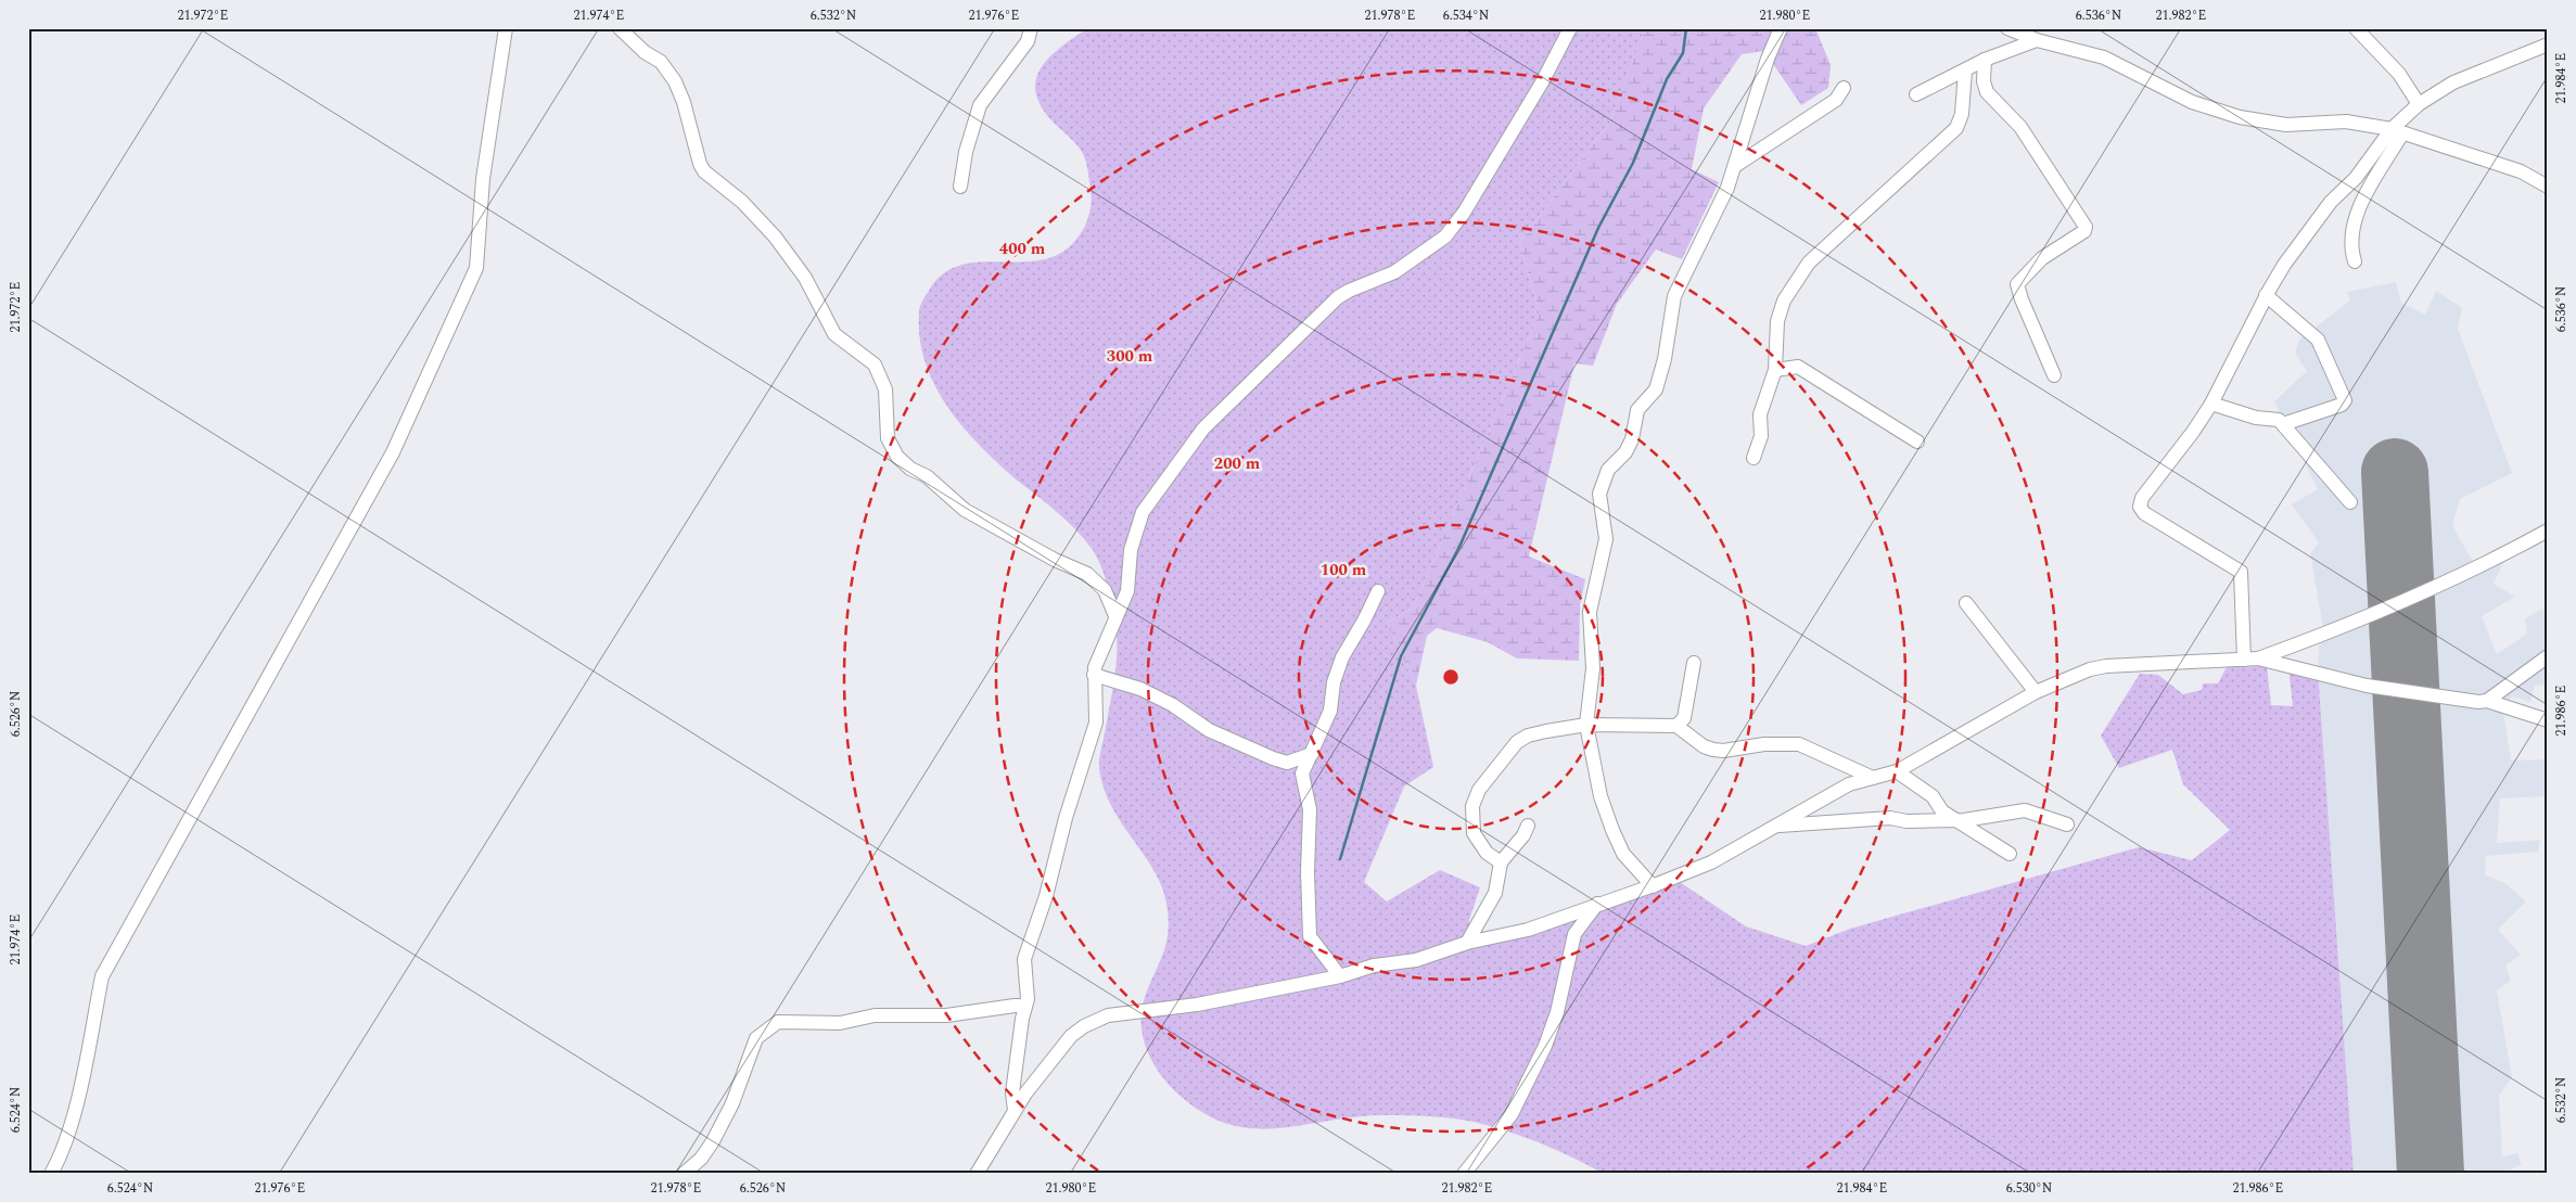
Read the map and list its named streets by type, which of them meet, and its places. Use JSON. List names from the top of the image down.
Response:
{
  "coordinates": [
    "21.972°E",
    "21.974°E",
    "6.532°N",
    "21.976°E",
    "21.978°E",
    "6.534°N",
    "21.980°E",
    "6.536°N",
    "21.982°E",
    "21.984°E",
    "21.986°E",
    "6.526°N",
    "6.524°N",
    "6.530°N"
  ],
  "rings": [
    "400 m",
    "300 m",
    "200 m",
    "100 m"
  ]
}
